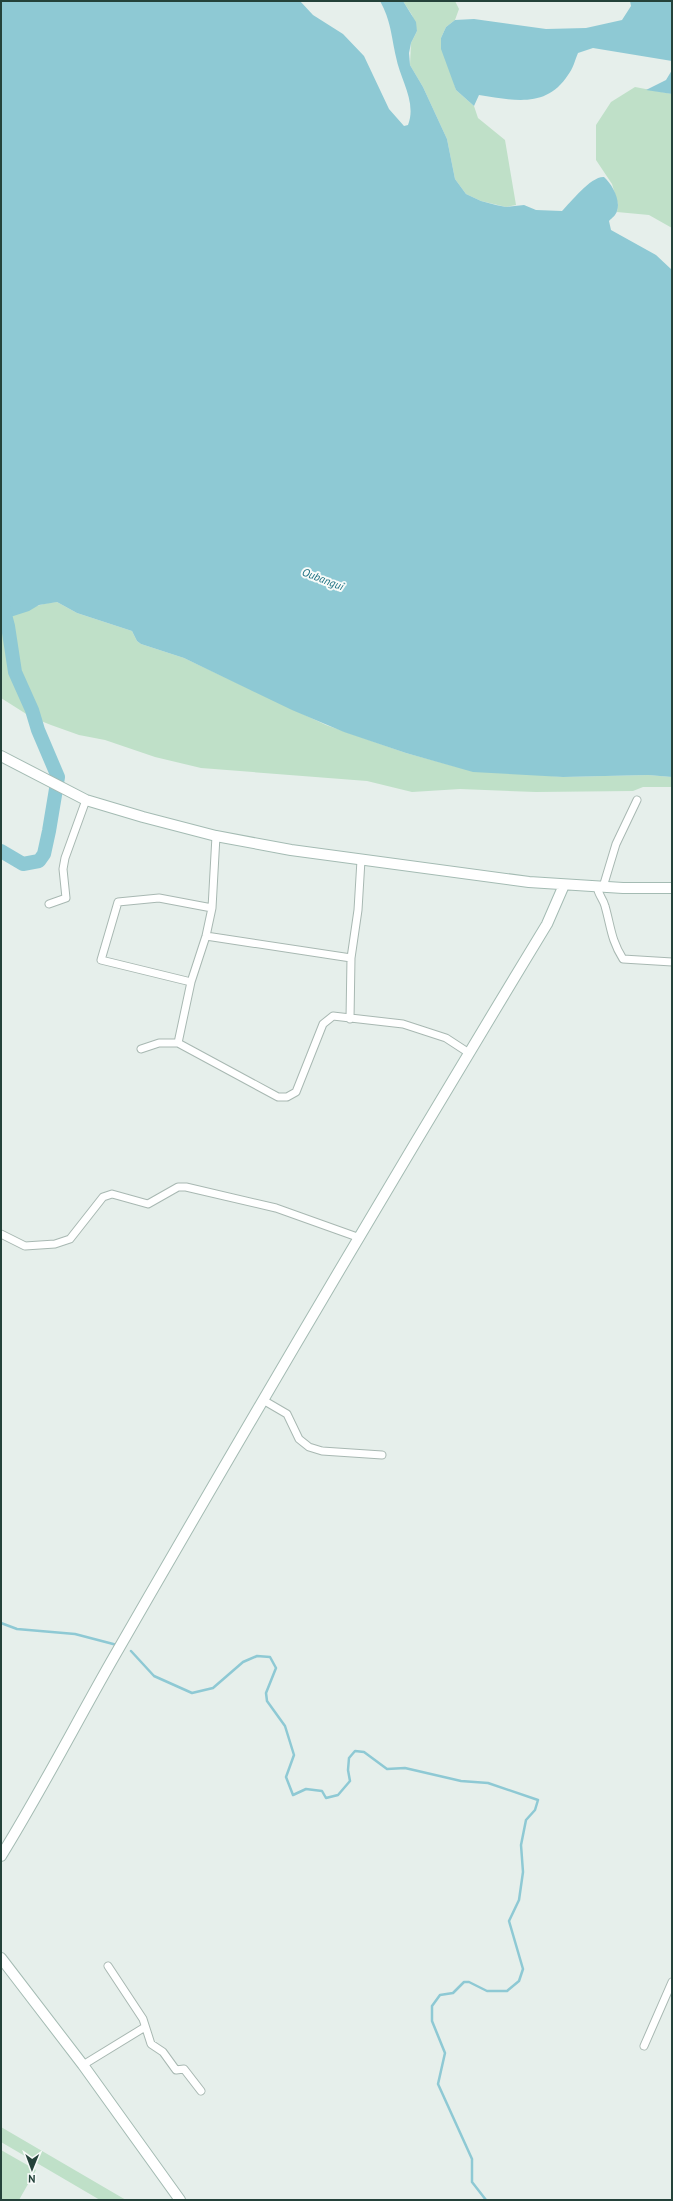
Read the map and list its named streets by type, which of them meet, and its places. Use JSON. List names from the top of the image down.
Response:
{
  "water": ["Oubangui"],
  "north": "bottom"
}
